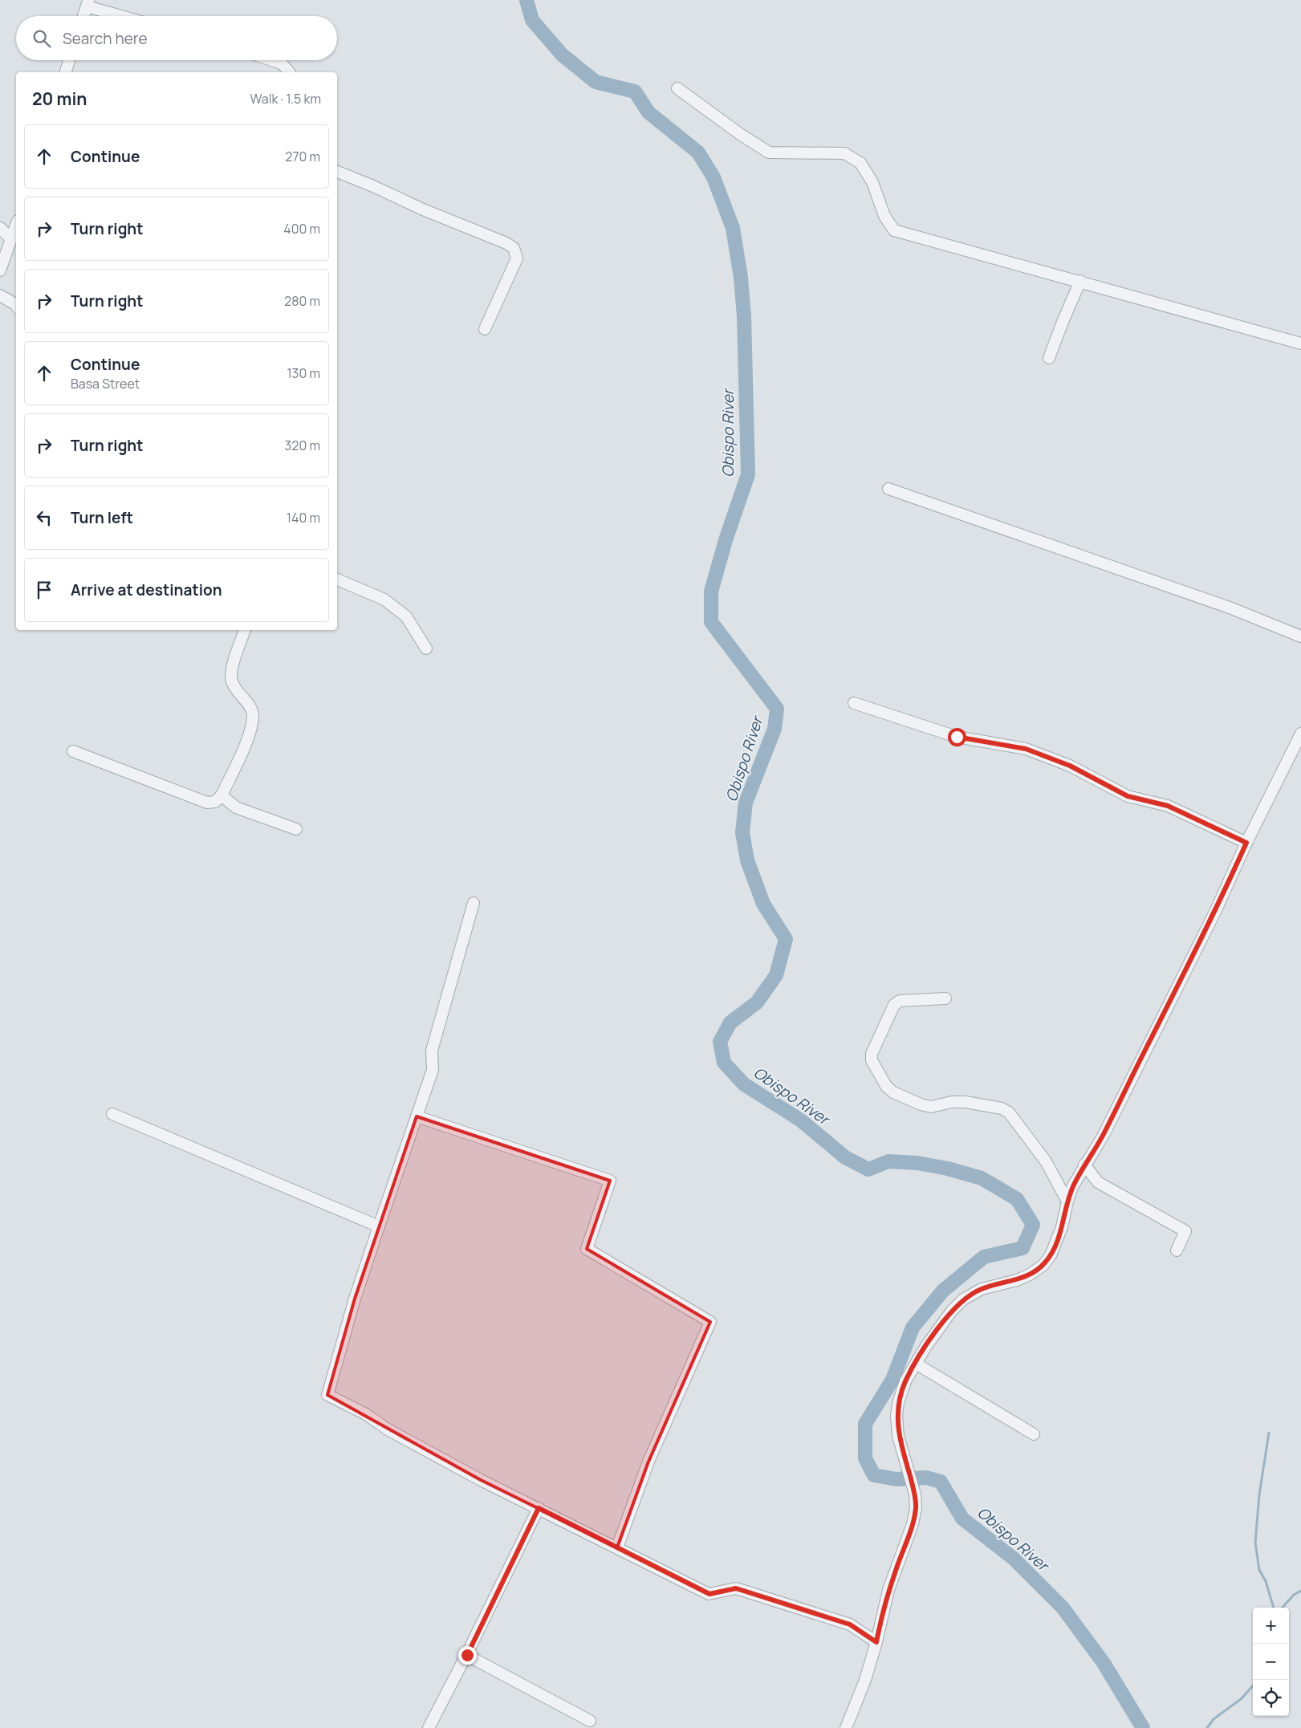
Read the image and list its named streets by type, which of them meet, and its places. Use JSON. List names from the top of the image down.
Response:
{
  "water": ["Obispo River"],
  "page": {
    "search": "Search here",
    "heading": ["20 min", "Walk · 1.5 km"],
    "list": [
      ["Continue", "270 m"],
      ["Turn right", "400 m"],
      ["Turn right", "280 m"],
      ["Continue", "Basa Street", "130 m"],
      ["Turn right", "320 m"],
      ["Turn left", "140 m"],
      "Arrive at destination"
    ],
    "map_buttons": ["+", "−"]
  }
}
